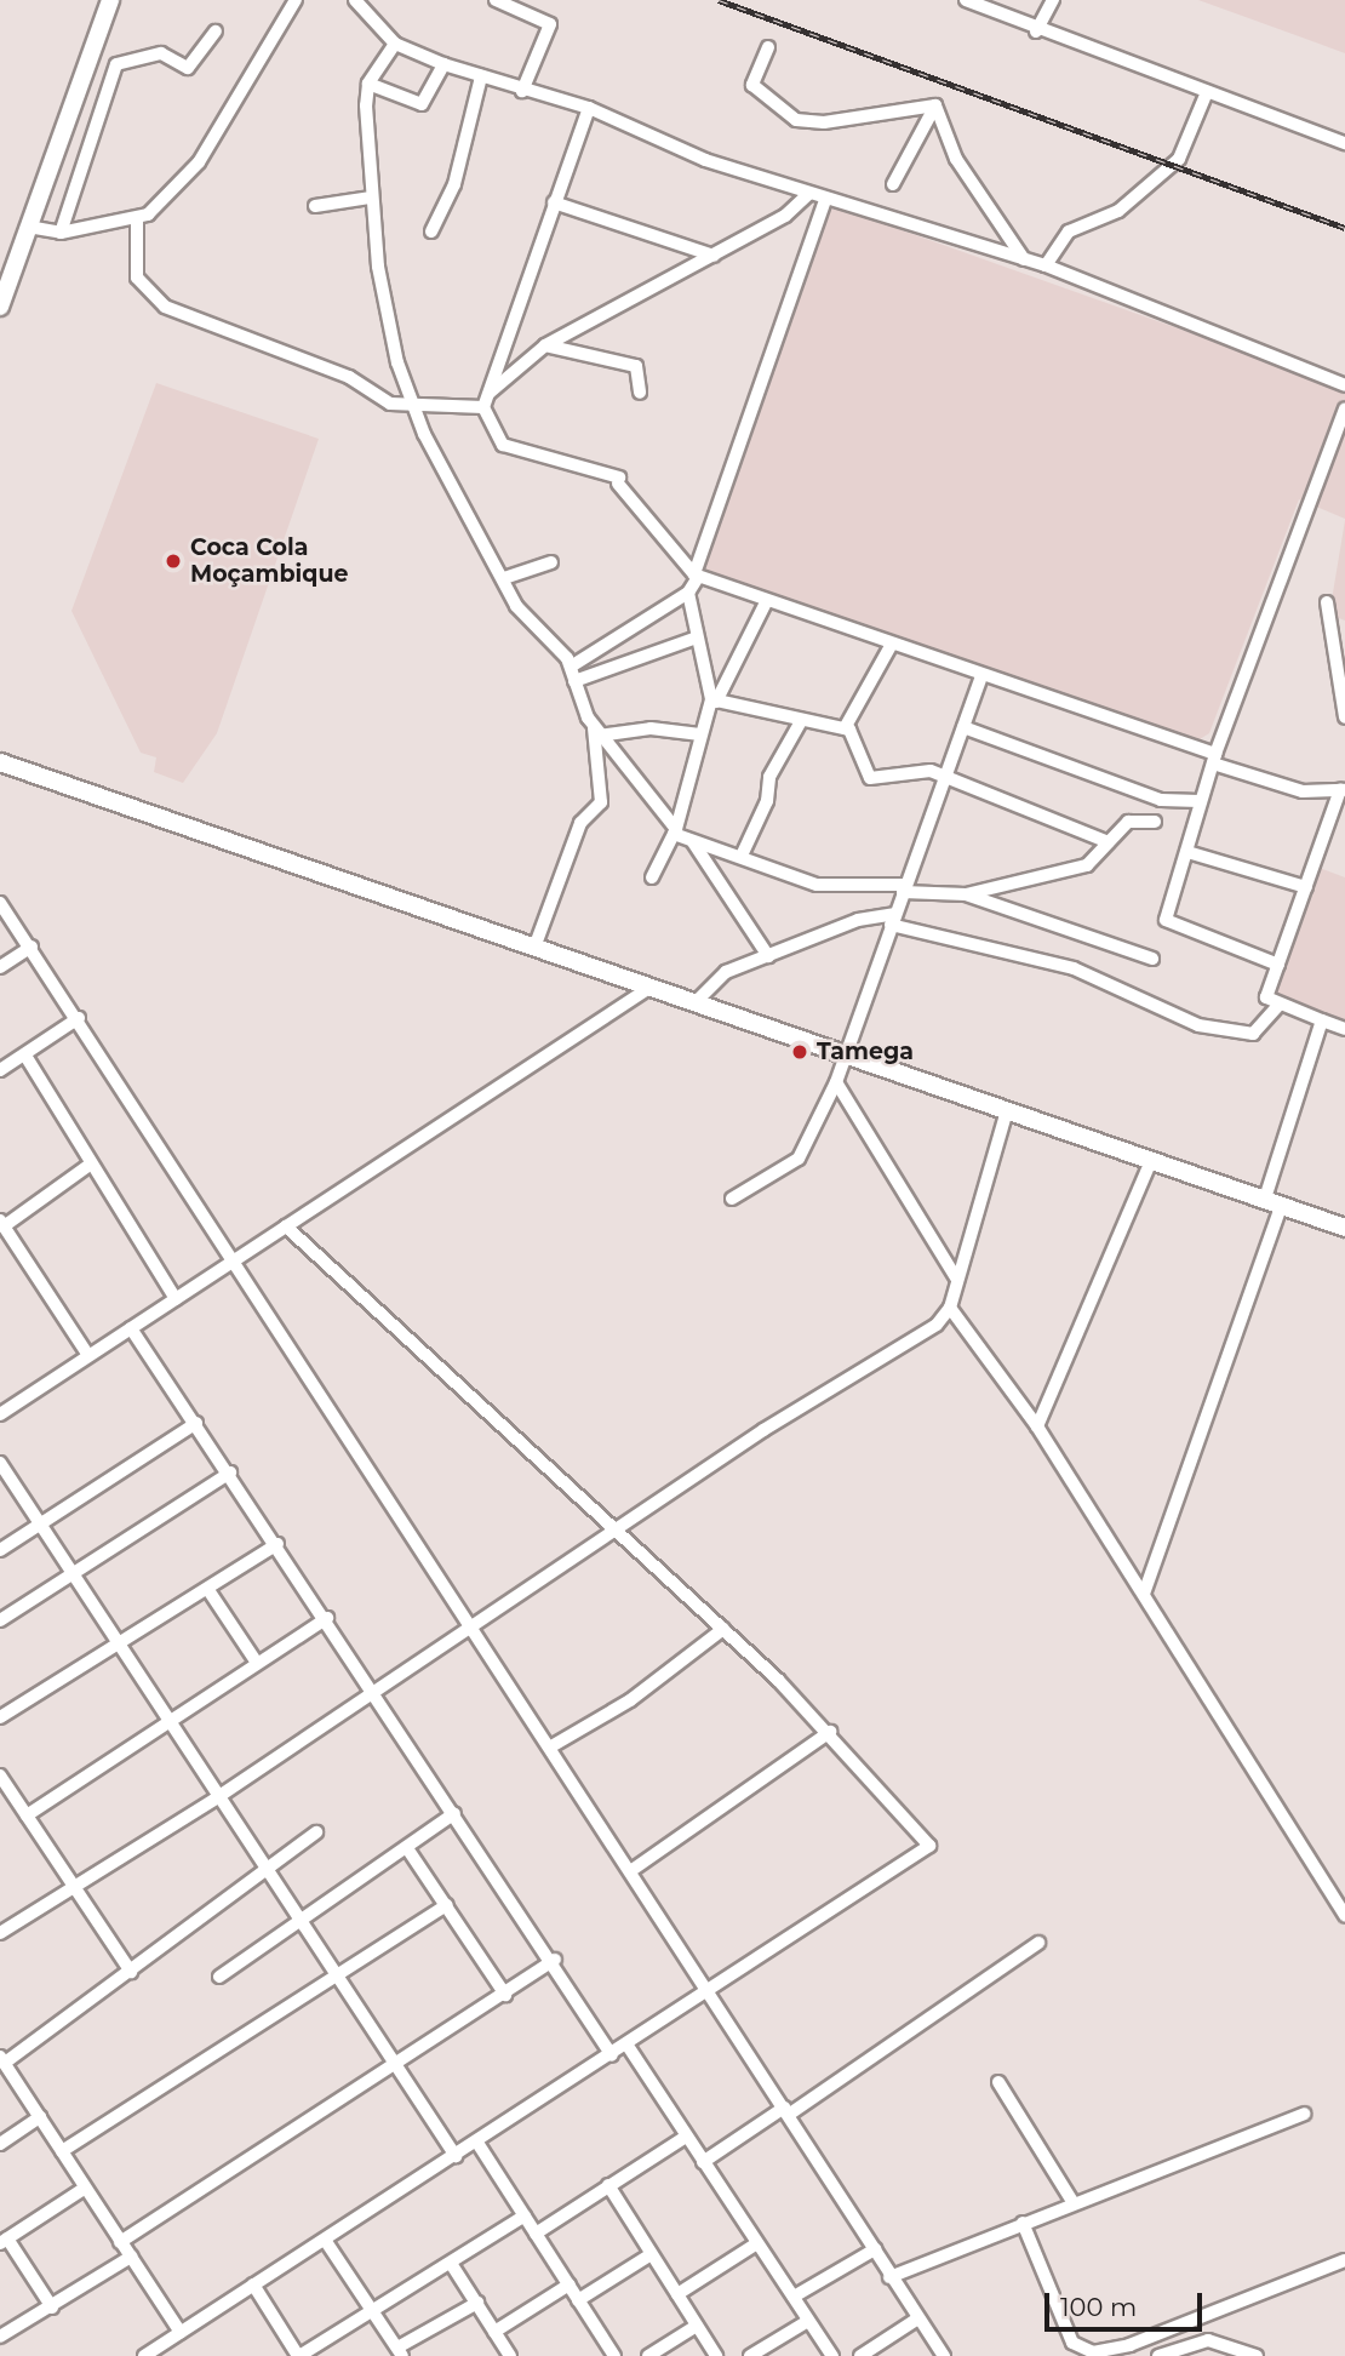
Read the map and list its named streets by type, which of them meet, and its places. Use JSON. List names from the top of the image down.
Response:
{
  "places": ["Coca Cola Moçambique", "Tamega"],
  "scale_bar": "100 m"
}
